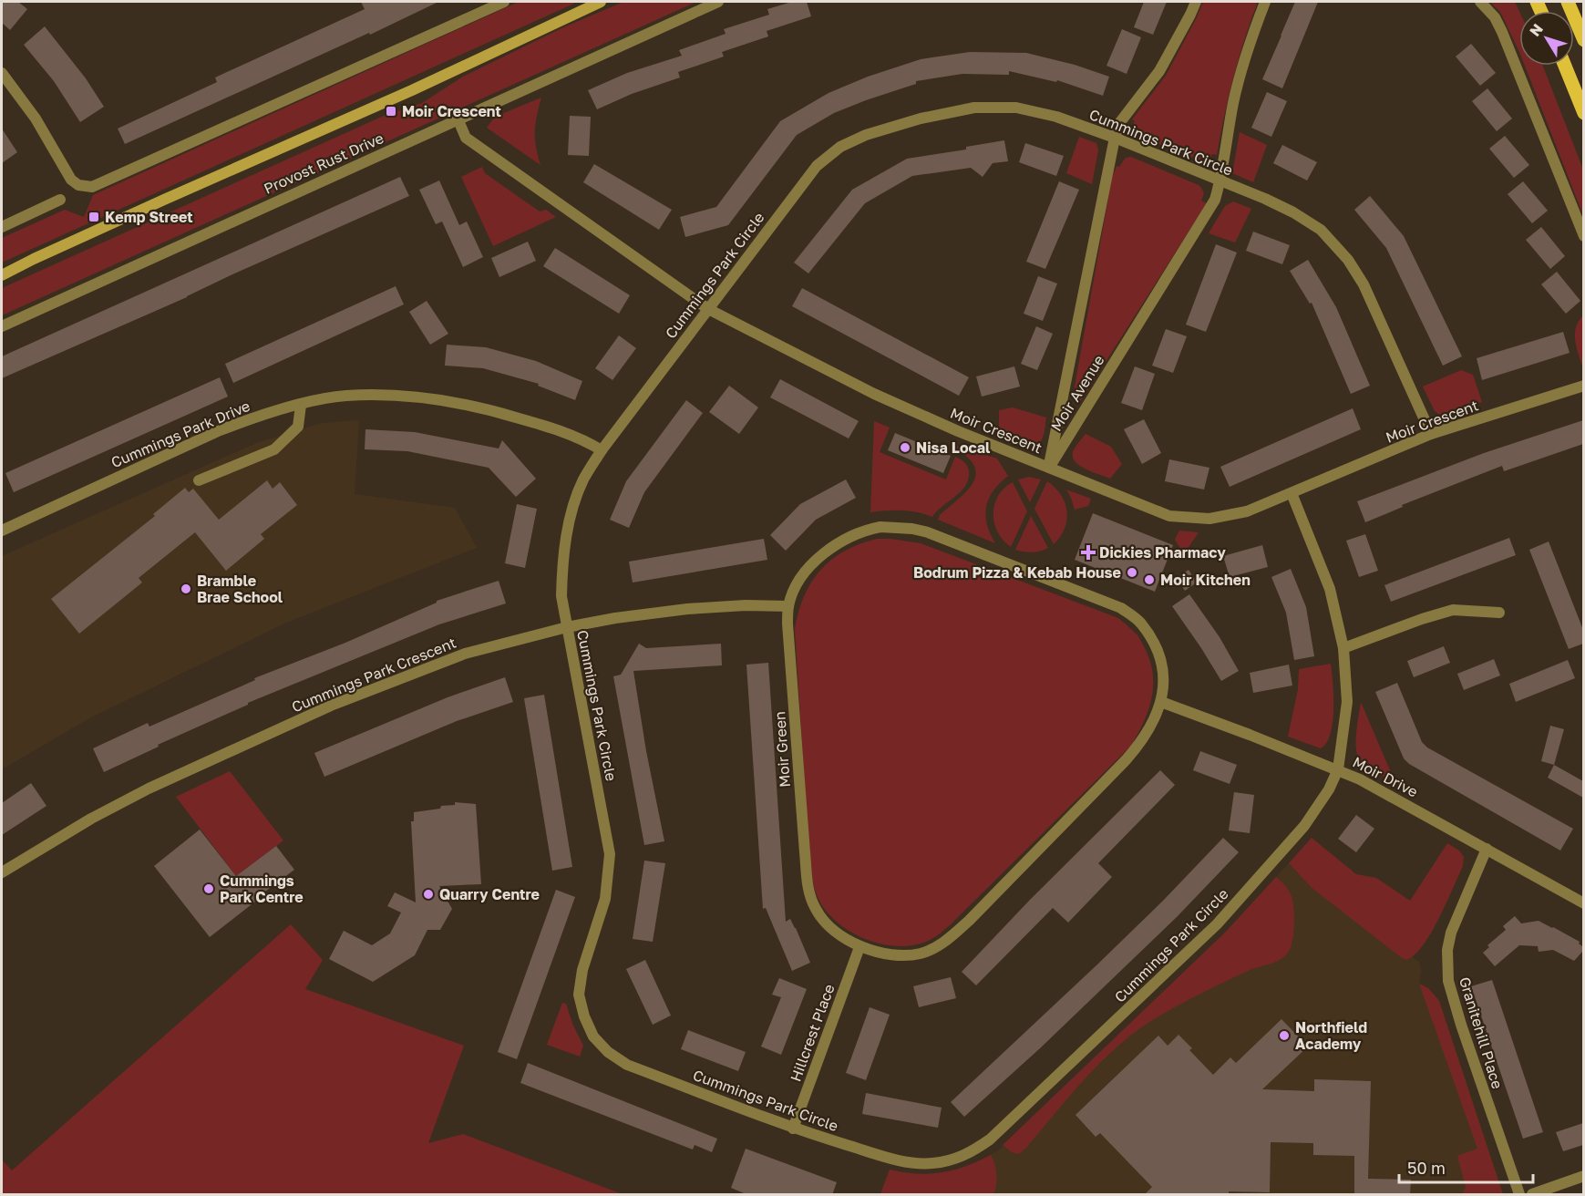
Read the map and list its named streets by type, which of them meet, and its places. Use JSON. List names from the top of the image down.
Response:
{
  "streets": {
    "street": [
      "Cummings Park Circle",
      "Provost Rust Drive",
      "Moir Avenue",
      "Moir Crescent",
      "Cummings Park Drive",
      "Cummings Park Crescent",
      "Moir Green",
      "Moir Drive",
      "Hillcrest Place",
      "Granitehill Place"
    ]
  },
  "crossings": [
    ["Cummings Park Circle", "Moir Avenue"],
    ["Cummings Park Circle", "Moir Crescent"],
    ["Cummings Park Circle", "Cummings Park Drive"],
    ["Cummings Park Circle", "Cummings Park Crescent"],
    ["Cummings Park Circle", "Moir Drive"],
    ["Cummings Park Circle", "Hillcrest Place"],
    ["Provost Rust Drive", "Moir Crescent"],
    ["Moir Avenue", "Moir Crescent"],
    ["Cummings Park Crescent", "Moir Green"],
    ["Moir Green", "Moir Drive"],
    ["Moir Green", "Hillcrest Place"],
    ["Moir Drive", "Granitehill Place"]
  ],
  "places": {
    "transit": ["Moir Crescent", "Kemp Street"],
    "other": [
      "Nisa Local",
      "Bodrum Pizza & Kebab House",
      "Moir Kitchen",
      "Bramble Brae School",
      "Cummings Park Centre",
      "Quarry Centre",
      "Northfield Academy"
    ],
    "health": ["Dickies Pharmacy"]
  },
  "scale_bar": "50 m",
  "north": "top left"
}
